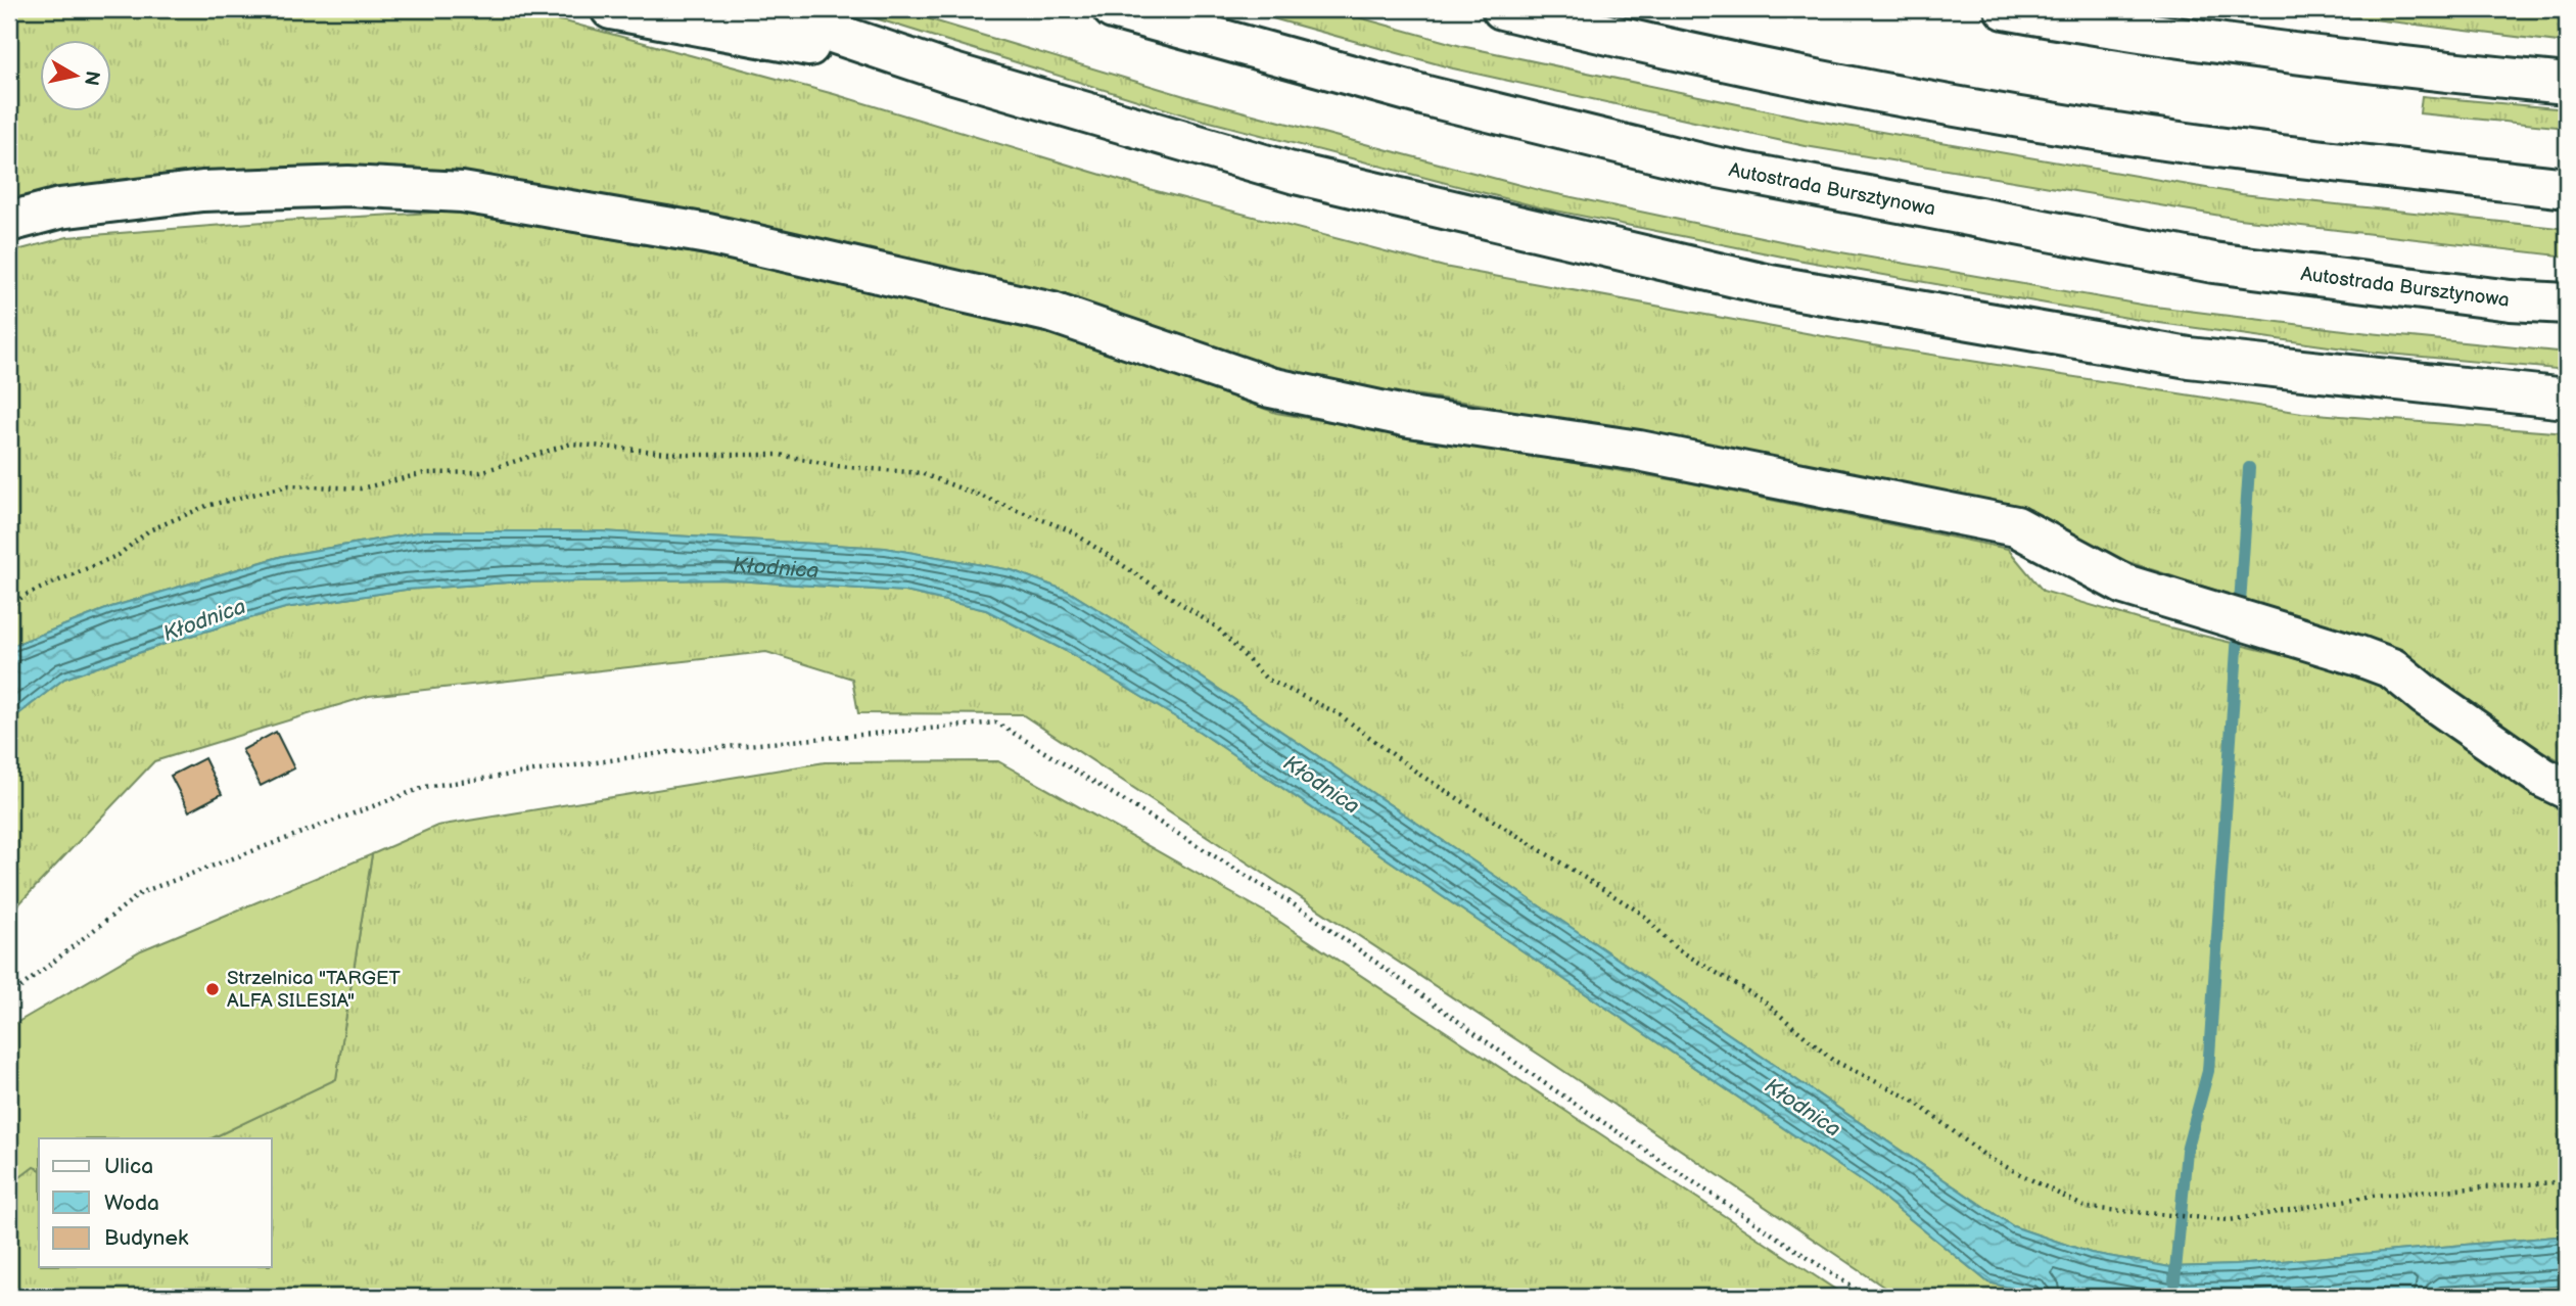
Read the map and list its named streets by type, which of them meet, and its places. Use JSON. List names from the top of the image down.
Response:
{
  "streets": {
    "main road": ["Autostrada Bursztynowa"]
  },
  "water": ["Kłodnica"],
  "places": ["Strzelnica \"TARGET ALFA SILESIA\""],
  "legend": ["Ulica", "Woda", "Budynek"],
  "north": "right"
}
